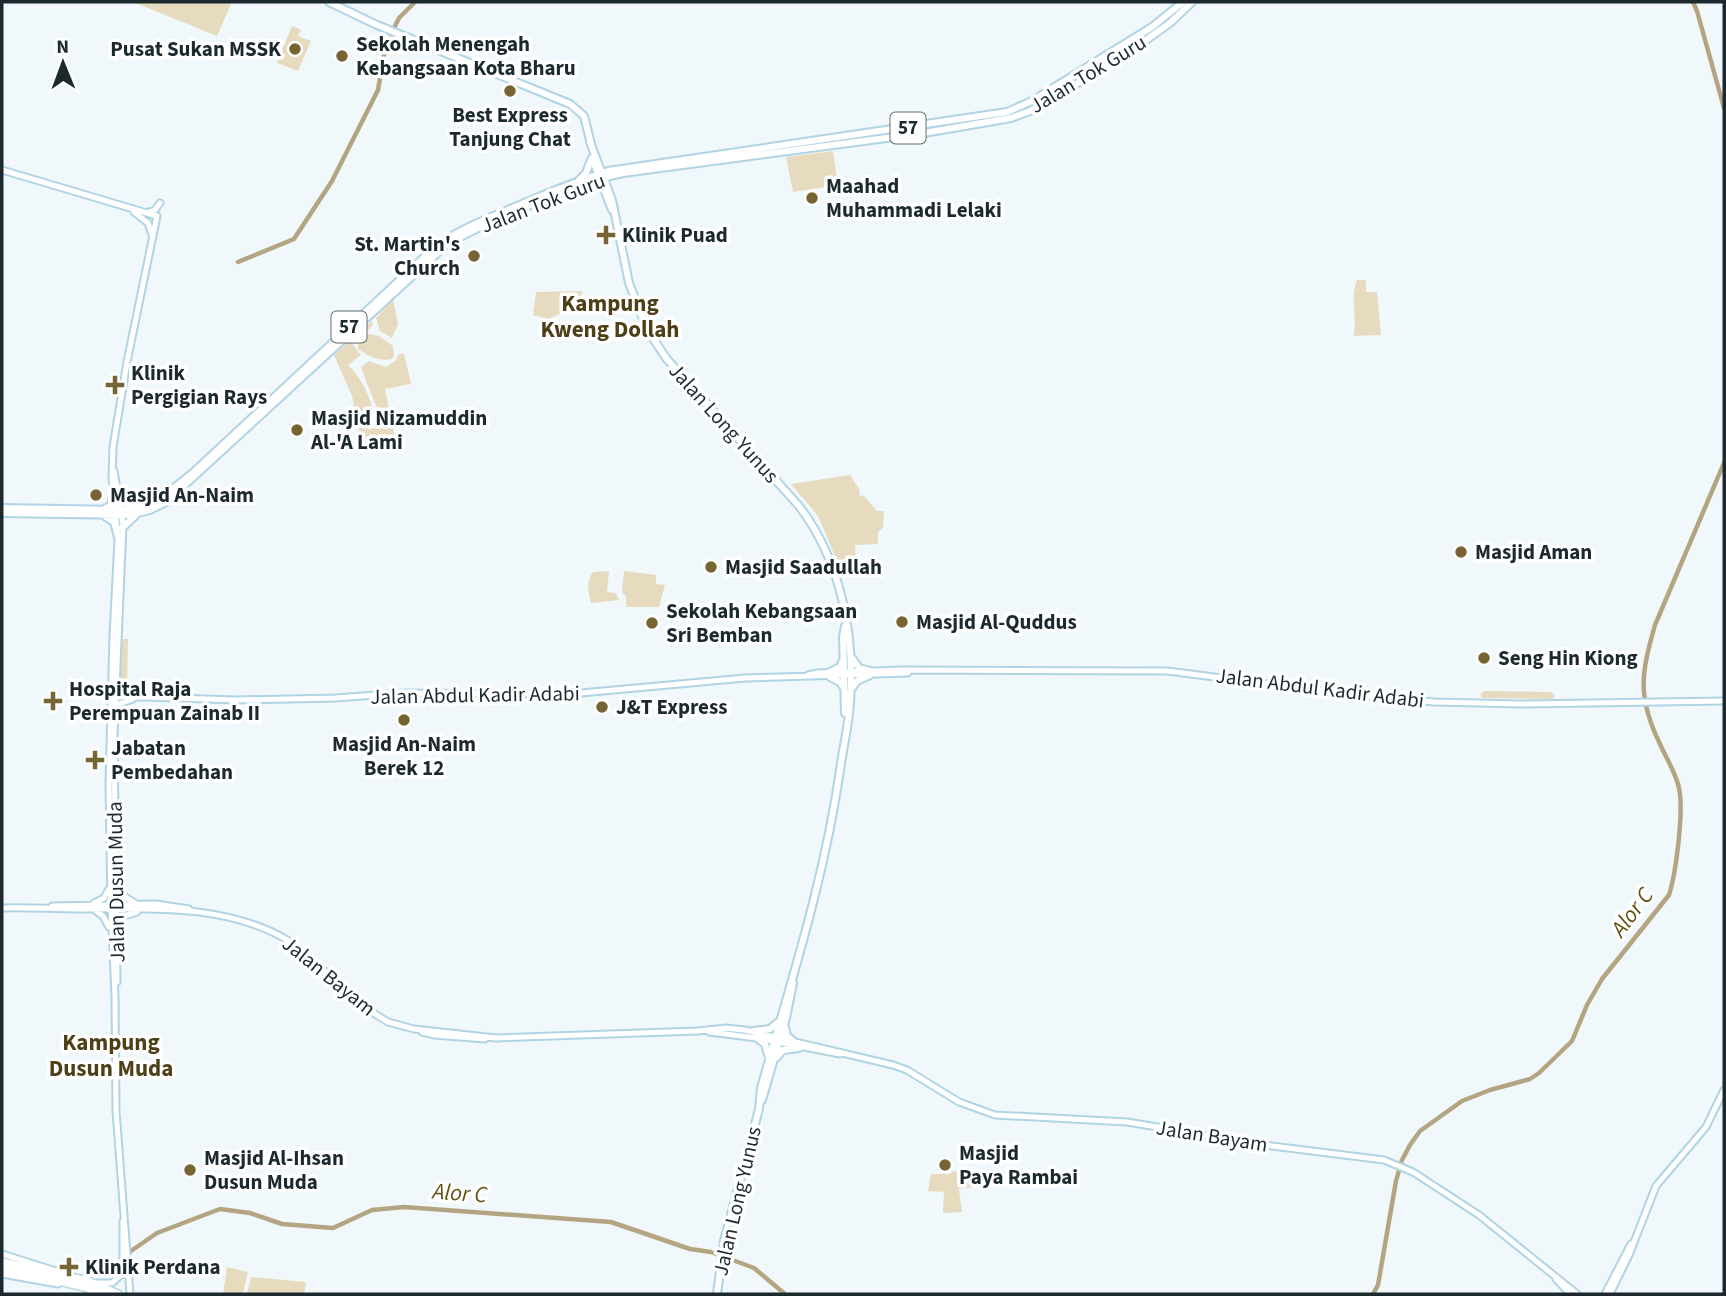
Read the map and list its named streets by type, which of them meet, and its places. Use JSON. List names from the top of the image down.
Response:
{
  "streets": {
    "main road": [
      "Jalan Tok Guru",
      "57",
      "Jalan Long Yunus",
      "Jalan Abdul Kadir Adabi",
      "Jalan Dusun Muda",
      "Jalan Bayam"
    ]
  },
  "crossings": [
    ["Jalan Tok Guru", "Jalan Long Yunus"],
    ["Jalan Tok Guru", "Jalan Dusun Muda"],
    ["Jalan Long Yunus", "Jalan Abdul Kadir Adabi"],
    ["Jalan Long Yunus", "Jalan Bayam"],
    ["Jalan Abdul Kadir Adabi", "Jalan Dusun Muda"]
  ],
  "districts": ["Kampung Kweng Dollah", "Kampung Dusun Muda"],
  "water": ["Alor C"],
  "places": {
    "other": [
      "Pusat Sukan MSSK",
      "Sekolah Menengah Kebangsaan Kota Bharu",
      "Best Express Tanjung Chat",
      "Maahad Muhammadi Lelaki",
      "St. Martin's Church",
      "Masjid Nizamuddin Al-'A Lami",
      "Masjid An-Naim",
      "Masjid Aman",
      "Masjid Saadullah",
      "Masjid Al-Quddus",
      "Sekolah Kebangsaan Sri Bemban",
      "Seng Hin Kiong",
      "J&T Express",
      "Masjid An-Naim Berek 12",
      "Masjid Paya Rambai",
      "Masjid Al-Ihsan Dusun Muda"
    ],
    "health": [
      "Klinik Puad",
      "Klinik Pergigian Rays",
      "Hospital Raja Perempuan Zainab II",
      "Jabatan Pembedahan",
      "Klinik Perdana"
    ]
  },
  "north": "top"
}
